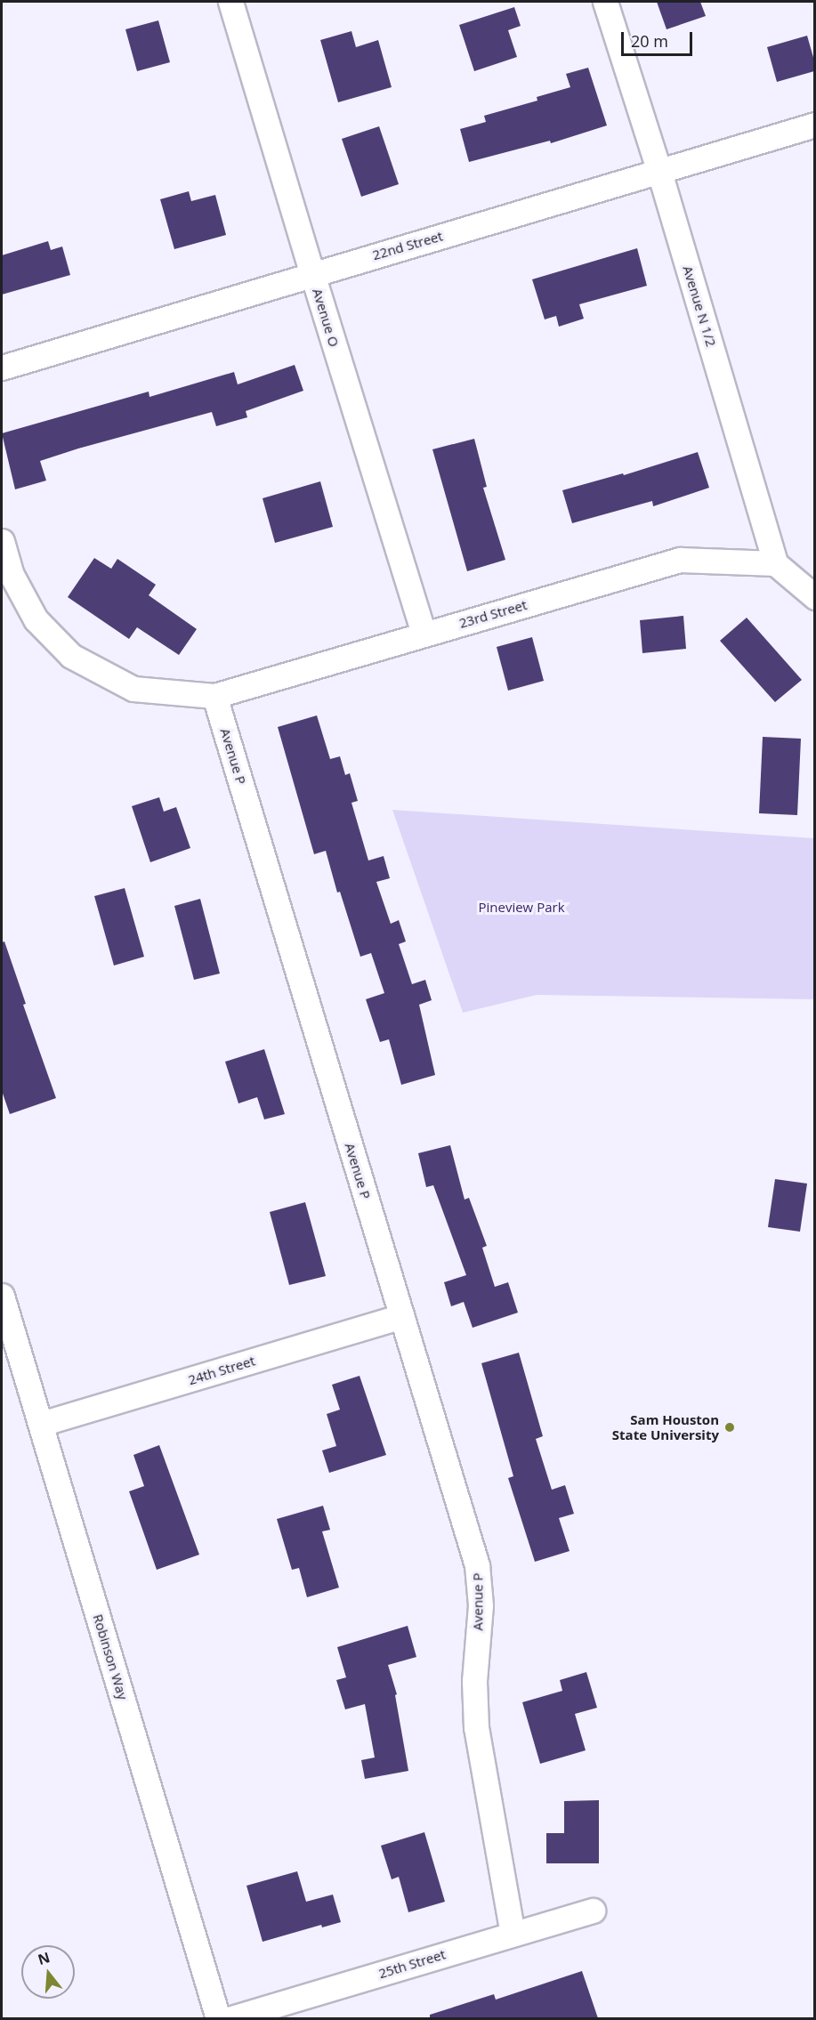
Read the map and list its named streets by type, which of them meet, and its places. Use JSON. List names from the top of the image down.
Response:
{
  "streets": {
    "street": [
      "22nd Street",
      "Avenue N 1/2",
      "Avenue O",
      "23rd Street",
      "Avenue P",
      "24th Street",
      "Robinson Way",
      "25th Street"
    ]
  },
  "crossings": [
    ["22nd Street", "Avenue N 1/2"],
    ["22nd Street", "Avenue O"],
    ["Avenue N 1/2", "23rd Street"],
    ["Avenue O", "23rd Street"],
    ["23rd Street", "Avenue P"],
    ["Avenue P", "24th Street"],
    ["Avenue P", "25th Street"],
    ["24th Street", "Robinson Way"]
  ],
  "parks": ["Pineview Park"],
  "places": ["Sam Houston State University"],
  "scale_bar": "20 m",
  "north": "top"
}
